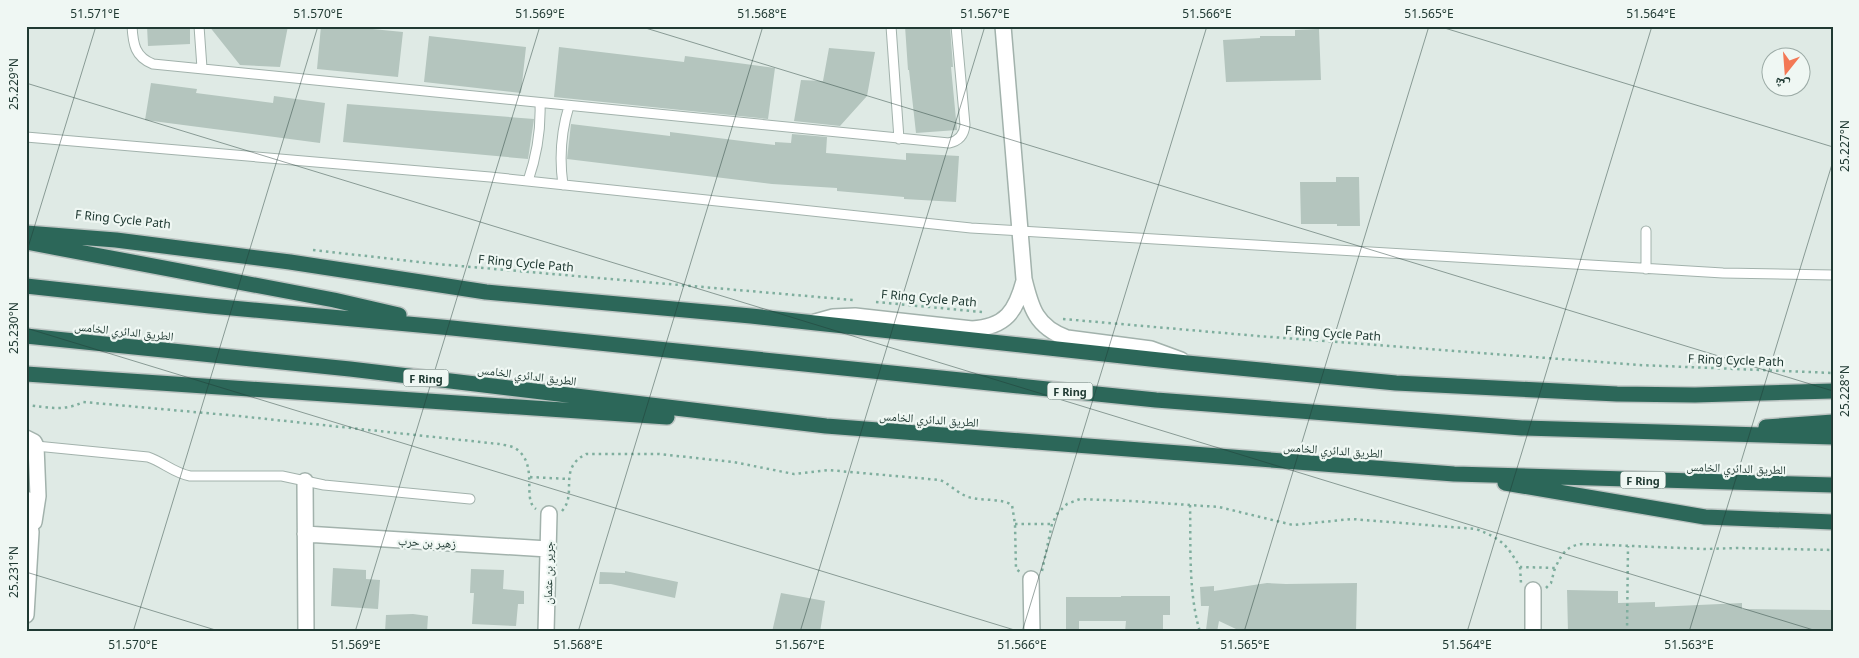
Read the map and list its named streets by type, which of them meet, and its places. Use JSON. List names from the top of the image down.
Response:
{
  "streets": {
    "highway": ["الطريق الدائري الخامس", "F Ring"],
    "street": ["زهير بن حرب", "جرير بن عثمان"],
    "path": ["F Ring Cycle Path"]
  },
  "crossings": [
    ["زهير بن حرب", "جرير بن عثمان"]
  ],
  "north": "bottom",
  "coordinates": [
    "51.571°E",
    "51.570°E",
    "51.569°E",
    "51.568°E",
    "51.567°E",
    "51.566°E",
    "51.565°E",
    "51.564°E",
    "25.229°N",
    "25.227°N",
    "25.230°N",
    "25.228°N",
    "25.231°N",
    "51.563°E"
  ]
}
